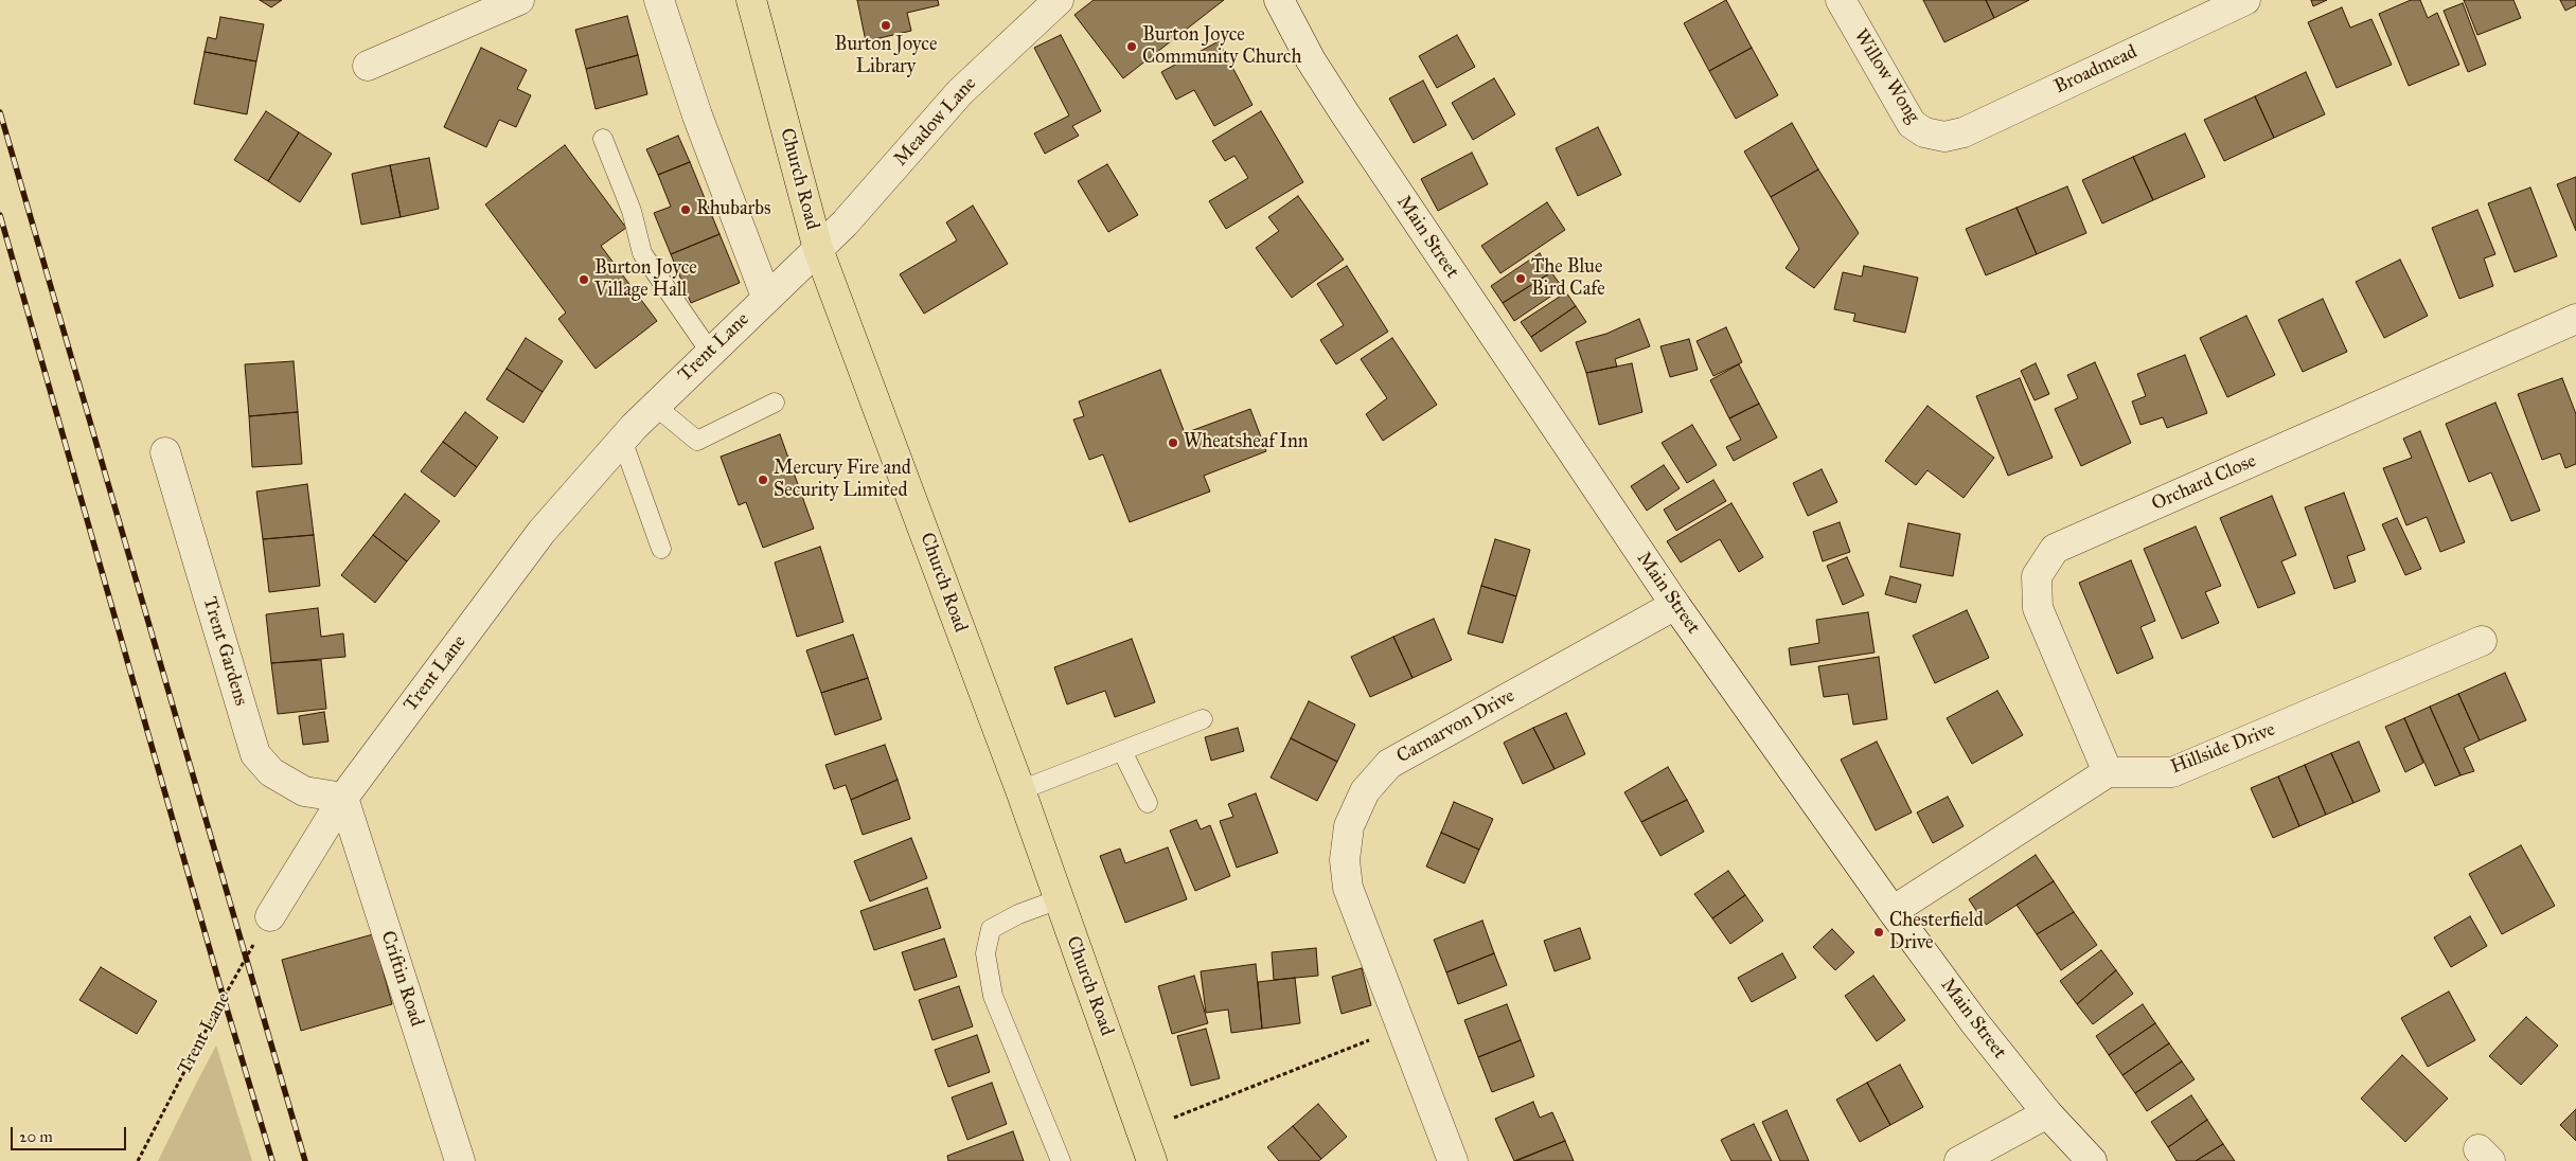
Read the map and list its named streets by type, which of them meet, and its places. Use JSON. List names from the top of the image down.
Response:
{
  "streets": {
    "main road": ["Church Road"],
    "street": [
      "Broadmead",
      "Willow Wong",
      "Meadow Lane",
      "Main Street",
      "Trent Lane",
      "Orchard Close",
      "Trent Gardens",
      "Carnarvon Drive",
      "Hillside Drive",
      "Criftin Road"
    ]
  },
  "crossings": [
    ["Broadmead", "Willow Wong"],
    ["Meadow Lane", "Church Road"],
    ["Meadow Lane", "Trent Lane"],
    ["Church Road", "Trent Lane"],
    ["Main Street", "Carnarvon Drive"],
    ["Trent Lane", "Trent Gardens"],
    ["Trent Lane", "Criftin Road"],
    ["Orchard Close", "Hillside Drive"],
    ["Trent Gardens", "Criftin Road"]
  ],
  "places": [
    "Burton Joyce Library",
    "Burton Joyce Community Church",
    "Rhubarbs",
    "The Blue Bird Cafe",
    "Burton Joyce Village Hall",
    "Wheatsheaf Inn",
    "Mercury Fire and Security Limited",
    "Chesterfield Drive"
  ],
  "scale_bar": "20 m"
}
